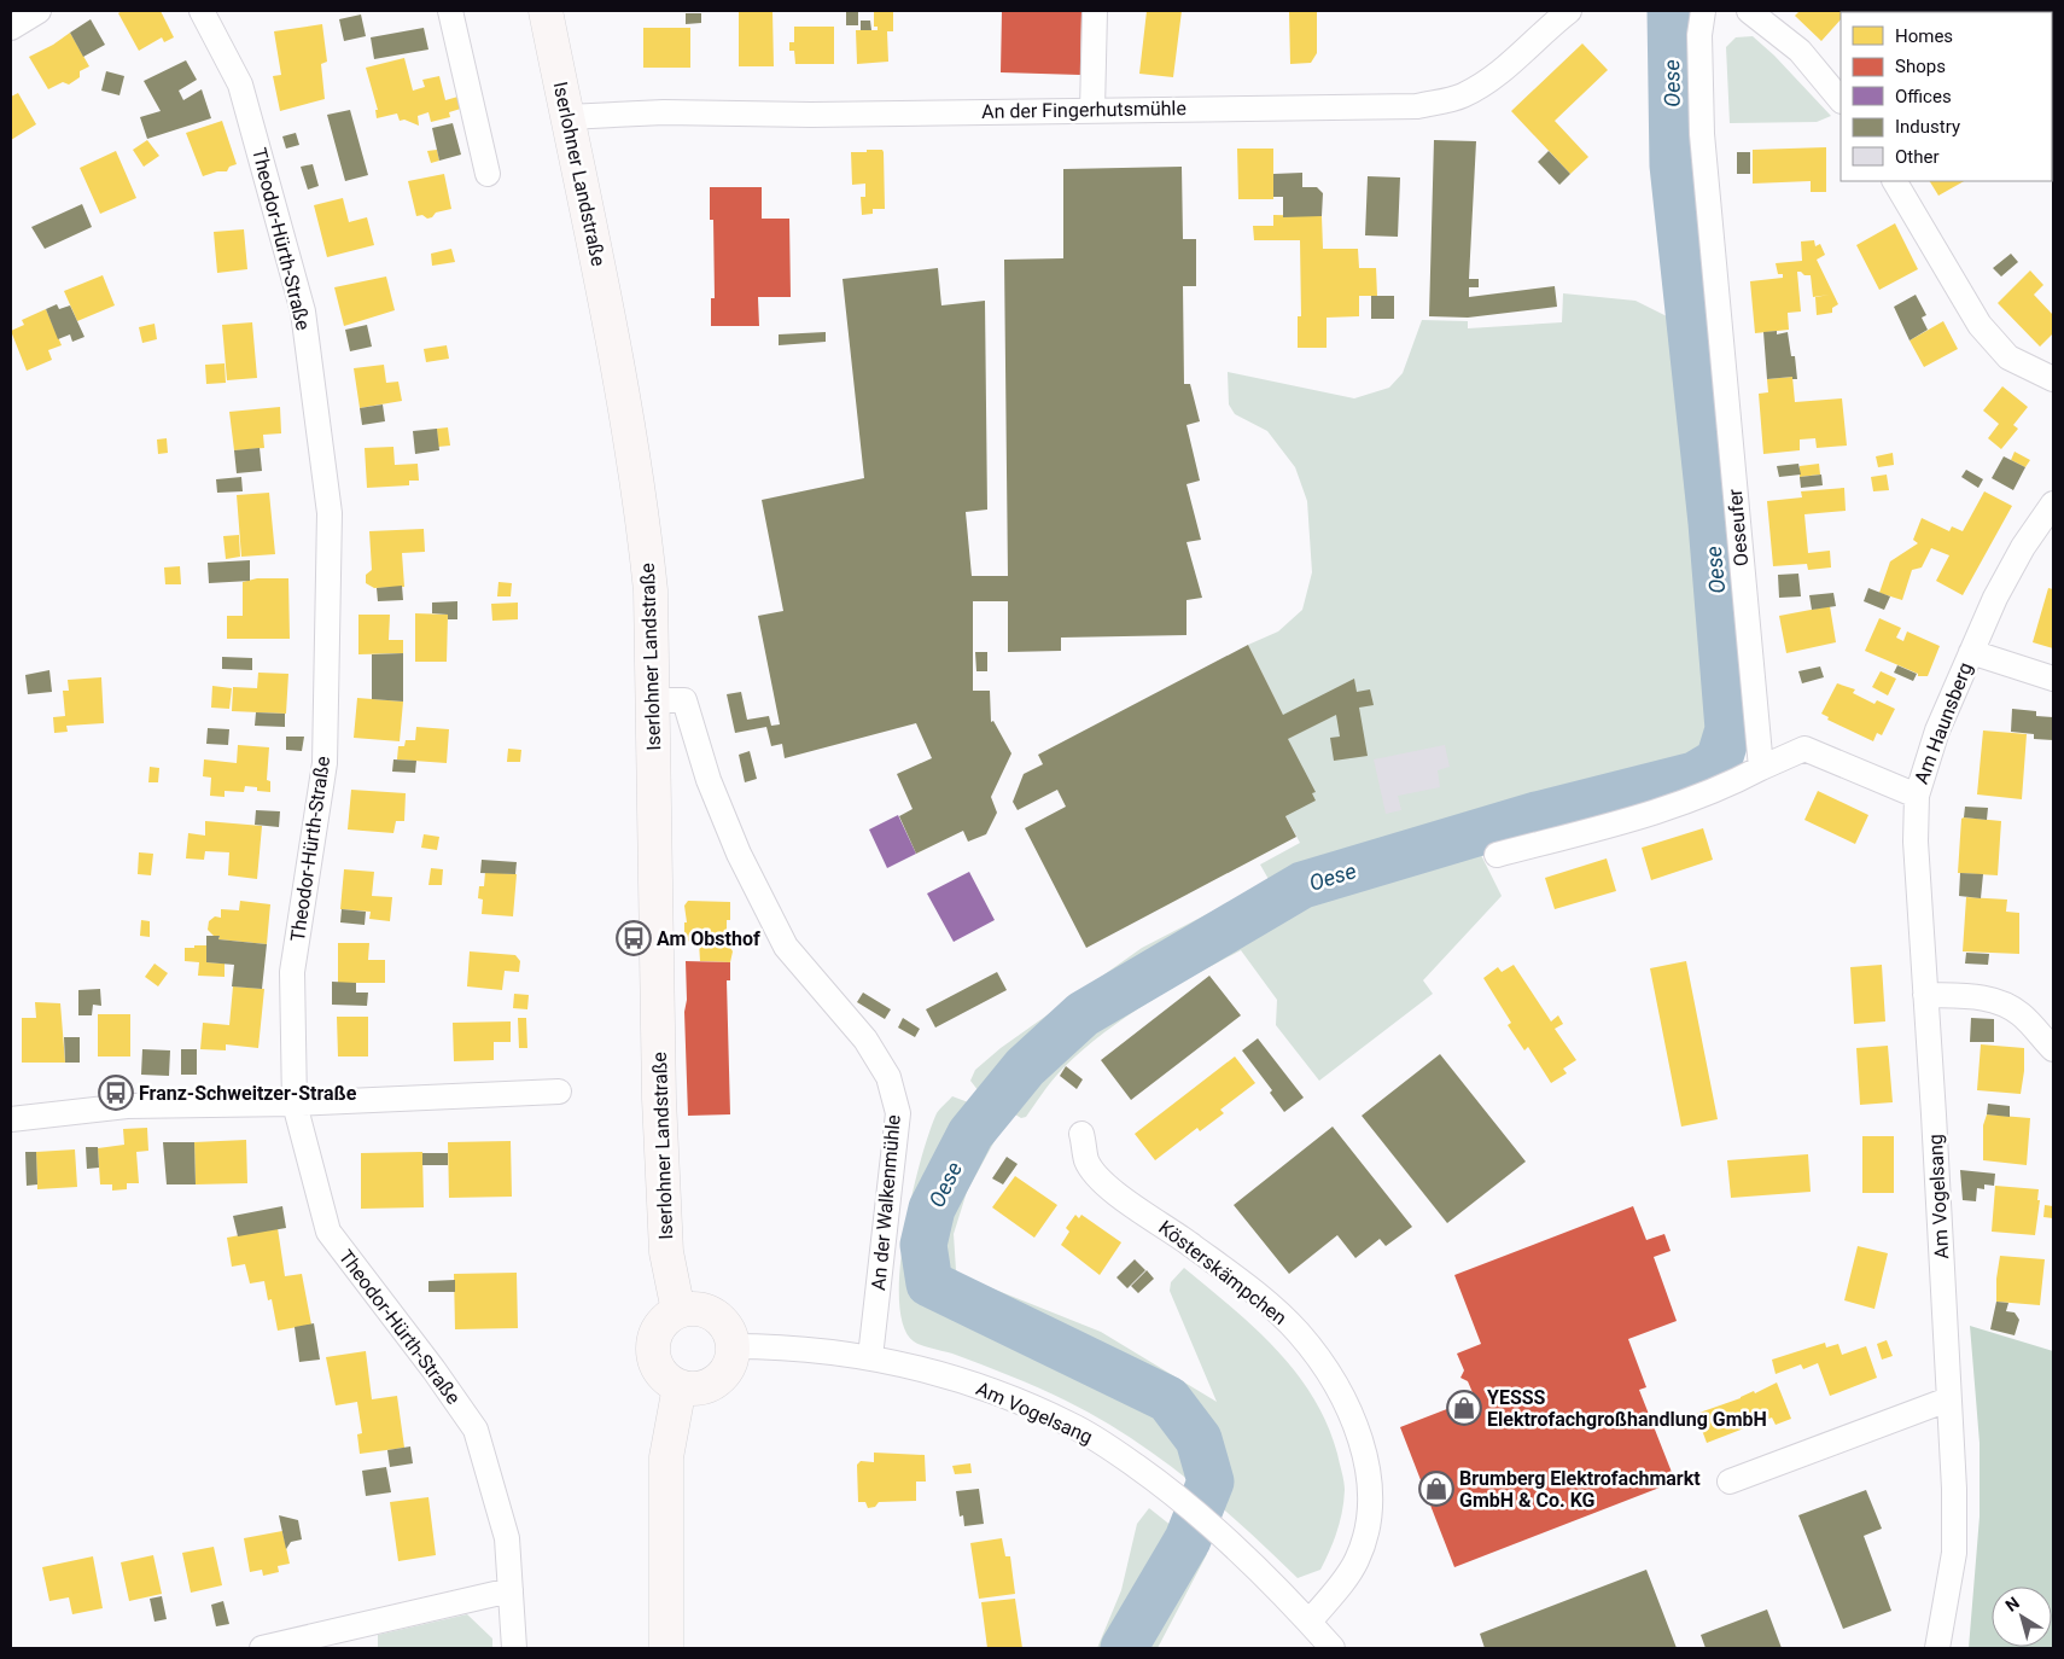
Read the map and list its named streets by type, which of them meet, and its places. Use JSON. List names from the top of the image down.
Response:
{
  "streets": {
    "main road": ["Iserlohner Landstraße"],
    "street": [
      "An der Fingerhutsmühle",
      "Theodor-Hürth-Straße",
      "Oeseufer",
      "Am Haunsberg",
      "Am Vogelsang",
      "An der Walkenmühle",
      "Kösterskämpchen"
    ]
  },
  "crossings": [
    ["An der Fingerhutsmühle", "Iserlohner Landstraße"],
    ["Iserlohner Landstraße", "Am Vogelsang"],
    ["Iserlohner Landstraße", "An der Walkenmühle"],
    ["Oeseufer", "Am Haunsberg"],
    ["Am Haunsberg", "Am Vogelsang"],
    ["Am Vogelsang", "An der Walkenmühle"],
    ["Am Vogelsang", "Kösterskämpchen"]
  ],
  "water": ["Oese"],
  "places": {
    "bus stop": ["Am Obsthof", "Franz-Schweitzer-Straße"],
    "shop": ["YESSS Elektrofachgroßhandlung GmbH", "Brumberg Elektrofachmarkt GmbH & Co. KG"]
  },
  "legend": [
    "Homes",
    "Shops",
    "Offices",
    "Industry",
    "Other"
  ],
  "north": "top left"
}
